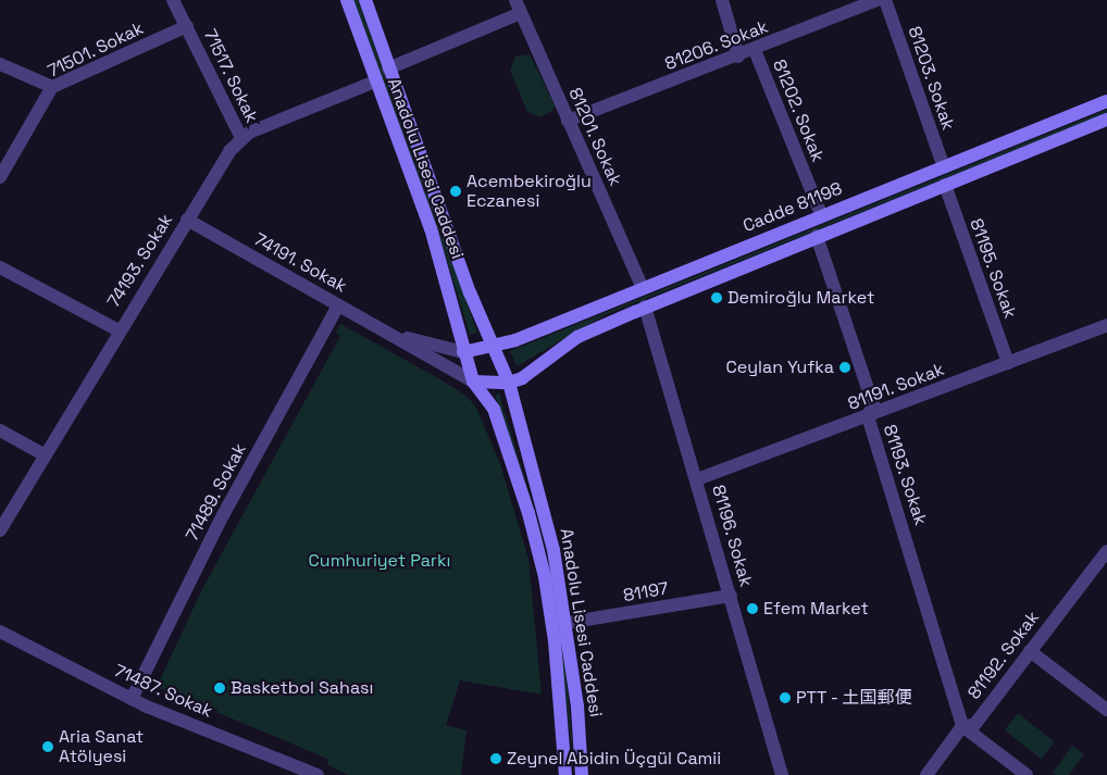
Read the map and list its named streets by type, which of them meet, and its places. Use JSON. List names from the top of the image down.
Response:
{
  "streets": {
    "main road": ["Anadolu Lisesi Caddesi", "Cadde 81198"],
    "street": [
      "81206. Sokak",
      "71501. Sokak",
      "71517. Sokak",
      "81203. Sokak",
      "81202. Sokak",
      "81201. Sokak",
      "74193. Sokak",
      "74191. Sokak",
      "81195. Sokak",
      "81191. Sokak",
      "81193. Sokak",
      "71489. Sokak",
      "81196. Sokak",
      "81197",
      "81192. Sokak",
      "71487. Sokak"
    ]
  },
  "crossings": [
    ["81206. Sokak", "81202. Sokak"],
    ["81206. Sokak", "81201. Sokak"],
    ["71501. Sokak", "71517. Sokak"],
    ["71517. Sokak", "74193. Sokak"],
    ["81203. Sokak", "Cadde 81198"],
    ["81202. Sokak", "Cadde 81198"],
    ["81201. Sokak", "Cadde 81198"],
    ["Anadolu Lisesi Caddesi", "Cadde 81198"],
    ["Anadolu Lisesi Caddesi", "74193. Sokak"],
    ["Anadolu Lisesi Caddesi", "81197"],
    ["Cadde 81198", "81195. Sokak"],
    ["Cadde 81198", "81193. Sokak"],
    ["Cadde 81198", "81196. Sokak"],
    ["74193. Sokak", "74191. Sokak"],
    ["74191. Sokak", "71489. Sokak"],
    ["81195. Sokak", "81191. Sokak"],
    ["81191. Sokak", "81193. Sokak"],
    ["81191. Sokak", "81196. Sokak"],
    ["81193. Sokak", "81192. Sokak"],
    ["71489. Sokak", "71487. Sokak"],
    ["81196. Sokak", "81197"]
  ],
  "parks": ["Cumhuriyet Parkı"],
  "places": [
    "Acembekiroğlu Eczanesi",
    "Demiroğlu Market",
    "Ceylan Yufka",
    "Efem Market",
    "Basketbol Sahası",
    "PTT - 土国郵便",
    "Aria Sanat Atölyesi",
    "Zeynel Abidin Üçgül Camii"
  ]
}
